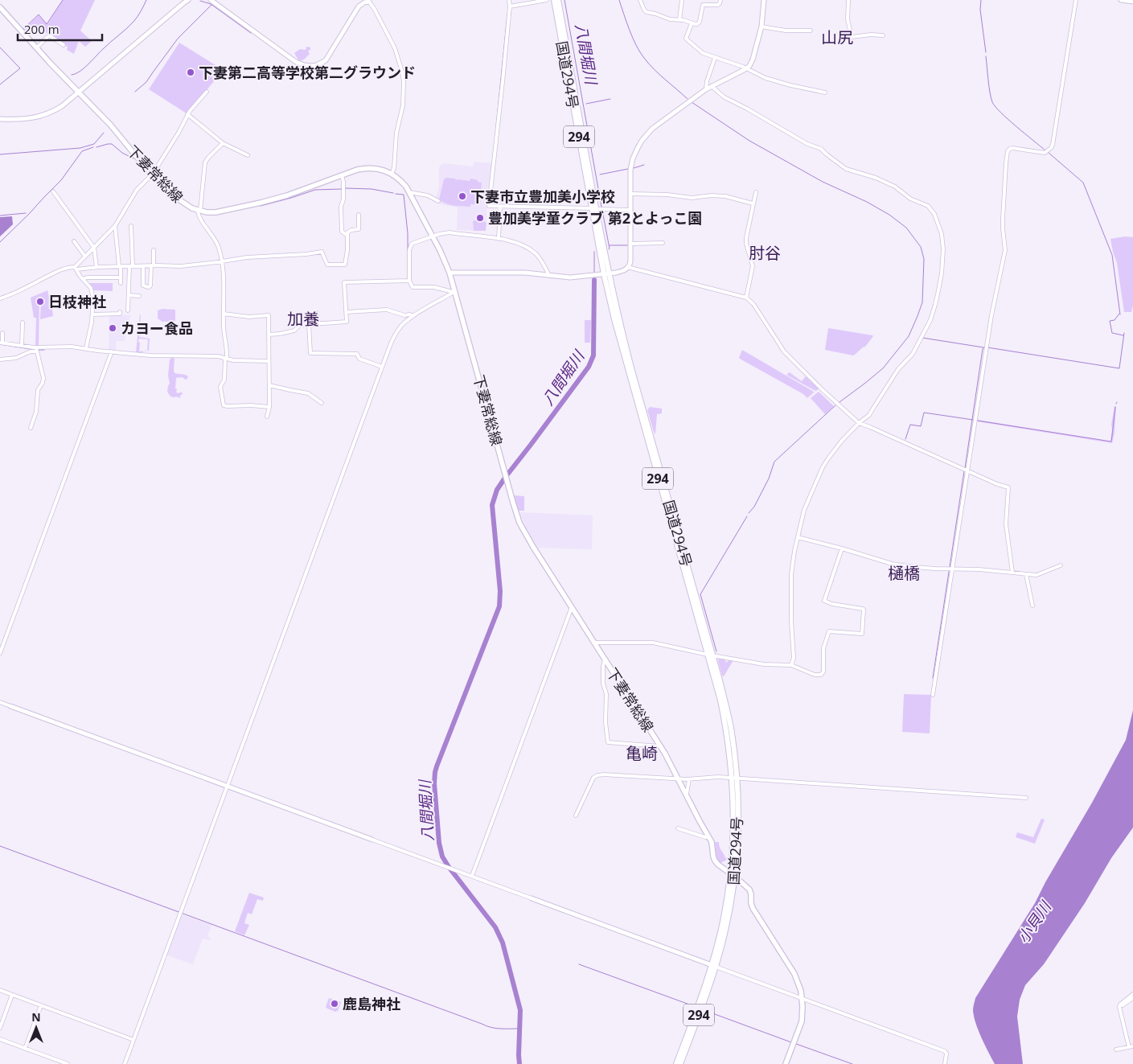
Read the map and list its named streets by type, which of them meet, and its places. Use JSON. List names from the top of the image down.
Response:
{
  "streets": {
    "highway": ["国道294号", "294"],
    "main road": ["下妻常総線"]
  },
  "crossings": [
    ["国道294号", "下妻常総線"]
  ],
  "districts": [
    "山尻",
    "肘谷",
    "加養",
    "樋橋",
    "亀崎"
  ],
  "water": ["八間堀川", "小貝川"],
  "places": [
    "下妻第二高等学校第二グラウンド",
    "下妻市立豊加美小学校",
    "豊加美学童クラブ 第2とよっこ園",
    "日枝神社",
    "カヨー食品",
    "鹿島神社"
  ],
  "scale_bar": "200 m",
  "north": "top"
}
